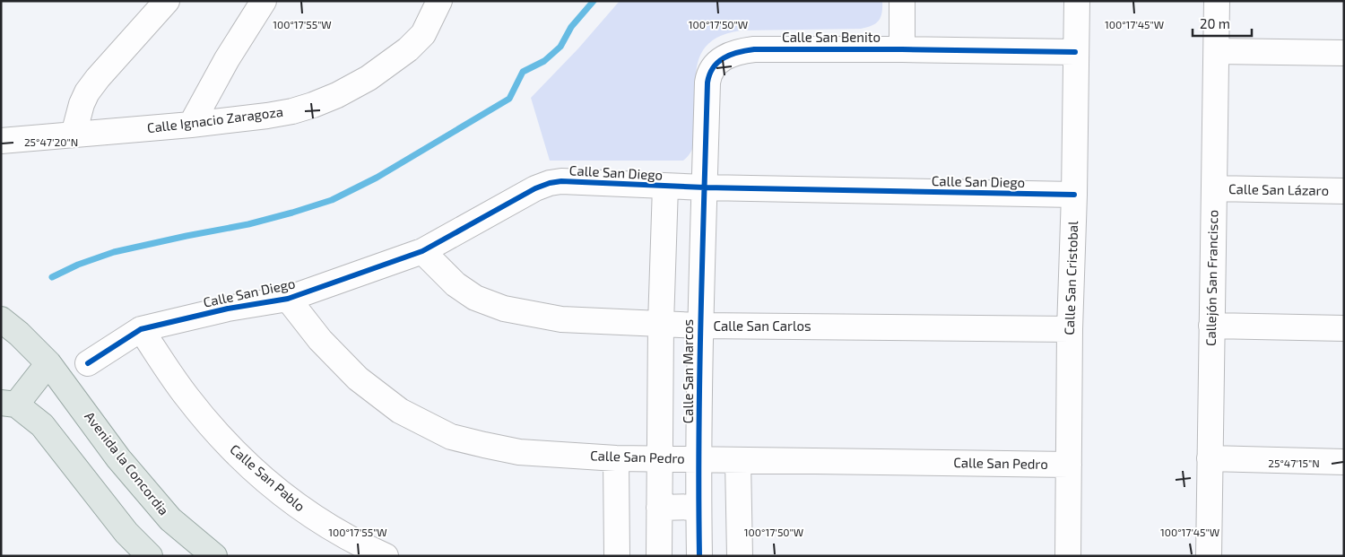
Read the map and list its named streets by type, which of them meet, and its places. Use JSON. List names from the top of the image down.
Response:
{
  "streets": {
    "main road": ["Avenida la Concordia"],
    "street": [
      "Calle San Benito",
      "Calle Ignacio Zaragoza",
      "Calle San Diego",
      "Calle San Lázaro",
      "Calle San Cristobal",
      "Callejón San Francisco",
      "Calle San Carlos",
      "Calle San Marcos",
      "Calle San Pedro",
      "Calle San Pablo"
    ]
  },
  "crossings": [
    ["Calle San Benito", "Calle San Diego"],
    ["Calle San Benito", "Calle San Cristobal"],
    ["Calle San Benito", "Calle San Marcos"],
    ["Calle San Diego", "Calle San Cristobal"],
    ["Calle San Diego", "Calle San Carlos"],
    ["Calle San Diego", "Calle San Marcos"],
    ["Calle San Diego", "Calle San Pedro"],
    ["Calle San Diego", "Calle San Pablo"],
    ["Calle San Lázaro", "Callejón San Francisco"],
    ["Calle San Cristobal", "Calle San Carlos"],
    ["Calle San Cristobal", "Calle San Pedro"],
    ["Calle San Carlos", "Calle San Marcos"],
    ["Calle San Marcos", "Calle San Pedro"]
  ],
  "scale_bar": "20 m",
  "coordinates": [
    "100°17'55\"W",
    "100°17'50\"W",
    "100°17'45\"W",
    "25°47'20\"N",
    "25°47'15\"N"
  ]
}
